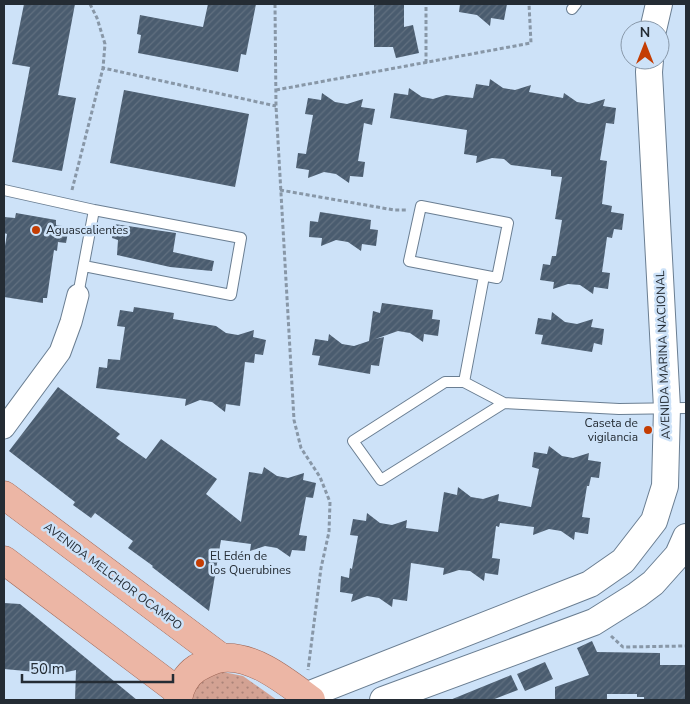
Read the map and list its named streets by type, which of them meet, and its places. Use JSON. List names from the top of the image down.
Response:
{
  "streets": {
    "main road": ["AVENIDA MELCHOR OCAMPO"],
    "street": ["AVENIDA MARINA NACIONAL"]
  },
  "places": ["Aguascalientes", "Caseta de vigilancia", "El Edén de los Querubines"],
  "scale_bar": "50 m",
  "north": "top"
}
